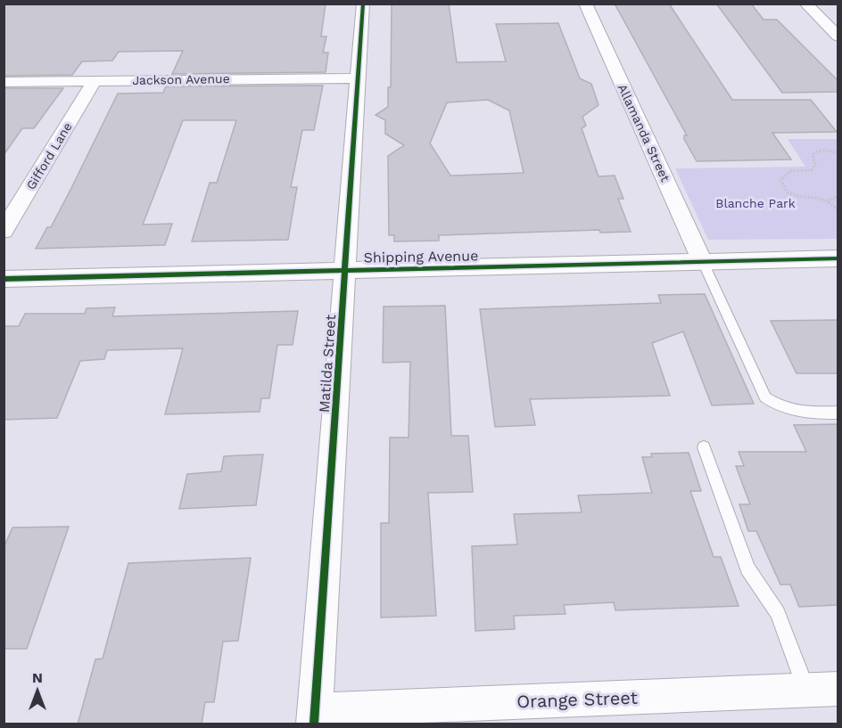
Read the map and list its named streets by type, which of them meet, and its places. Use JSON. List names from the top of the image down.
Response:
{
  "streets": {
    "street": [
      "Jackson Avenue",
      "Allamanda Street",
      "Gifford Lane",
      "Shipping Avenue",
      "Matilda Street",
      "Orange Street"
    ]
  },
  "crossings": [
    ["Jackson Avenue", "Gifford Lane"],
    ["Jackson Avenue", "Matilda Street"],
    ["Allamanda Street", "Shipping Avenue"],
    ["Shipping Avenue", "Matilda Street"],
    ["Matilda Street", "Orange Street"]
  ],
  "parks": ["Blanche Park"],
  "north": "top"
}
